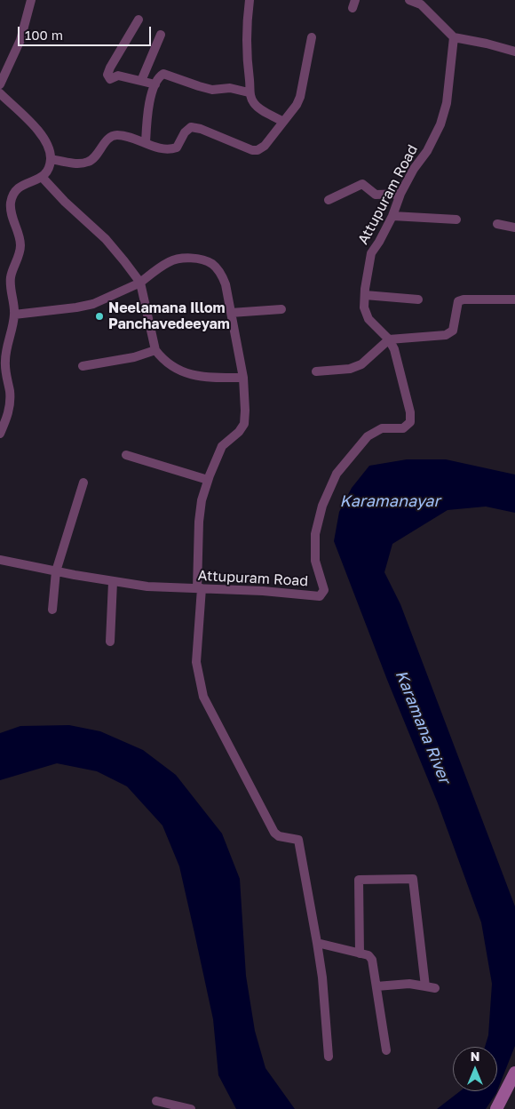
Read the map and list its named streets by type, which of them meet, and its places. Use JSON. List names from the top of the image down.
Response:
{
  "streets": {
    "street": ["Attupuram Road"]
  },
  "water": ["Karamanayar", "Karamana River"],
  "places": ["Neelamana Illom Panchavedeeyam"],
  "scale_bar": "100 m",
  "north": "top"
}
